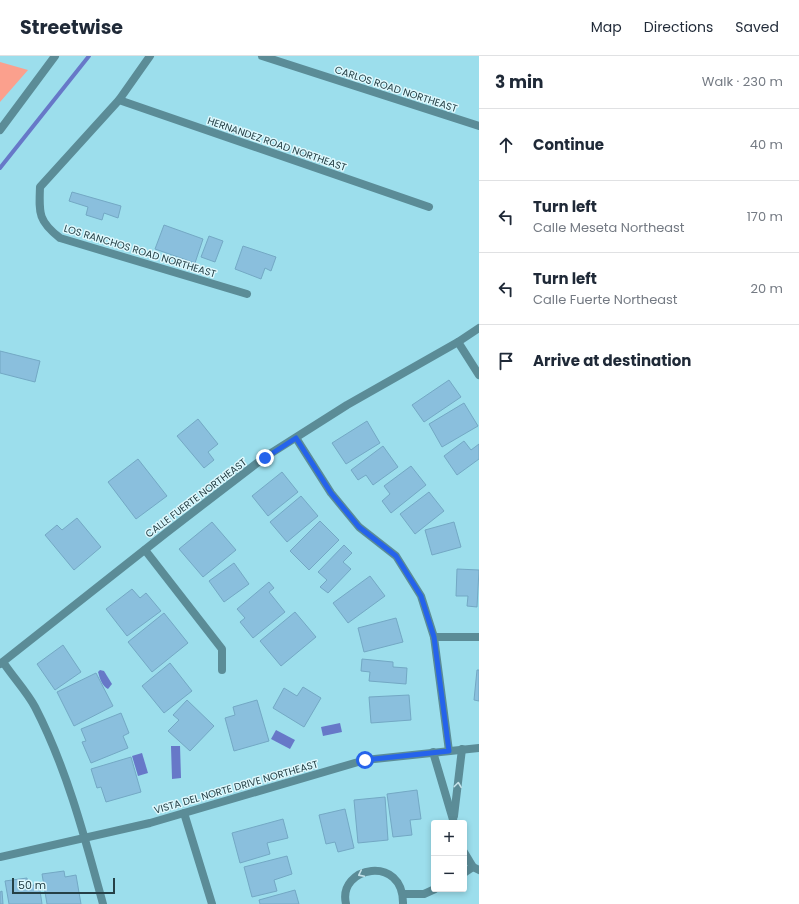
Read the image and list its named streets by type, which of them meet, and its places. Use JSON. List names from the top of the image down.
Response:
{
  "streets": {
    "street": [
      "CARLOS ROAD NORTHEAST",
      "HERNANDEZ ROAD NORTHEAST",
      "LOS RANCHOS ROAD NORTHEAST",
      "CALLE FUERTE NORTHEAST",
      "VISTA DEL NORTE DRIVE NORTHEAST"
    ]
  },
  "crossings": [
    ["HERNANDEZ ROAD NORTHEAST", "LOS RANCHOS ROAD NORTHEAST"]
  ],
  "scale_bar": "50 m",
  "page": {
    "header": "Streetwise",
    "nav": ["Map", "Directions", "Saved"],
    "heading": ["3 min", "Walk · 230 m"],
    "list": [
      ["Continue", "40 m"],
      ["Turn left", "Calle Meseta Northeast", "170 m"],
      ["Turn left", "Calle Fuerte Northeast", "20 m"],
      "Arrive at destination"
    ],
    "map_buttons": ["+", "−"],
    "scale": "50 m"
  }
}
